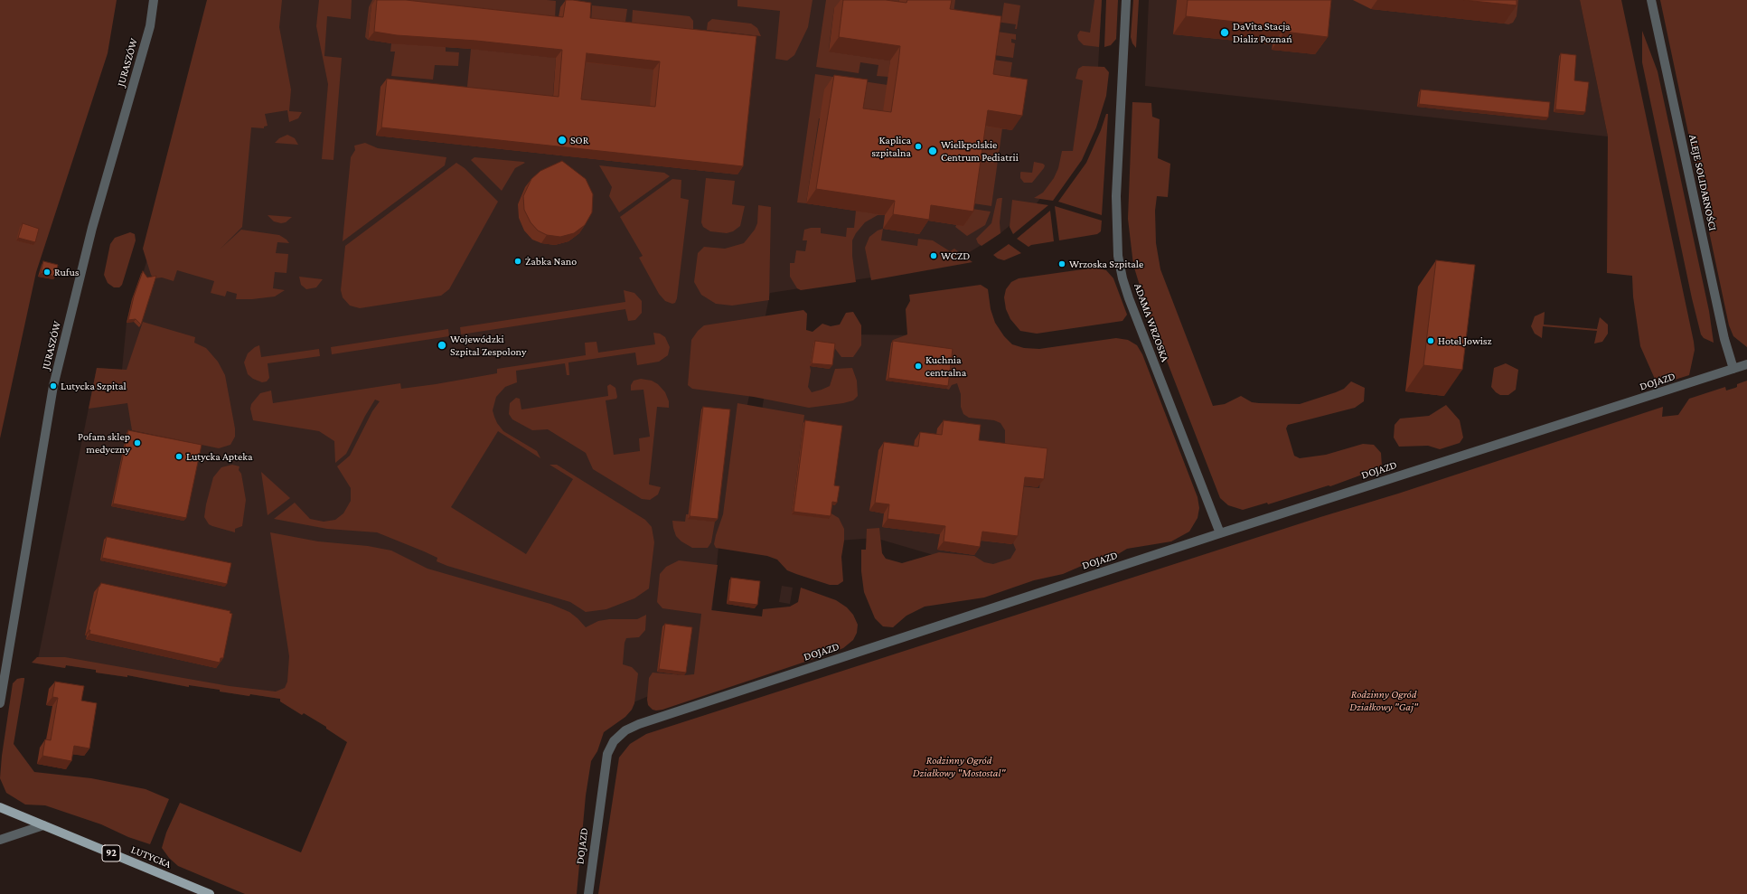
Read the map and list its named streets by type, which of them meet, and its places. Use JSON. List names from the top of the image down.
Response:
{
  "streets": {
    "main road": ["92", "LUTYCKA"],
    "street": [
      "JURASZÓW",
      "ALEJE SOLIDARNOŚCI",
      "ADAMA WRZOSKA",
      "DOJAZD"
    ]
  },
  "crossings": [
    ["ALEJE SOLIDARNOŚCI", "DOJAZD"],
    ["ADAMA WRZOSKA", "DOJAZD"]
  ],
  "parks": ["Rodzinny Ogród Działkowy \"Gaj\"", "Rodzinny Ogród Działkowy \"Mostostal\""],
  "places": [
    "DaVita Stacja Dializ Poznań",
    "SOR",
    "Kaplica szpitalna",
    "Wielkpolskie Centrum Pediatrii",
    "WCZD",
    "Żabka Nano",
    "Wrzoska Szpitale",
    "Rufus",
    "Hotel Jowisz",
    "Wojewódzki Szpital Zespolony",
    "Kuchnia centralna",
    "Lutycka Szpital",
    "Pofam sklep medyczny",
    "Lutycka Apteka"
  ]
}
